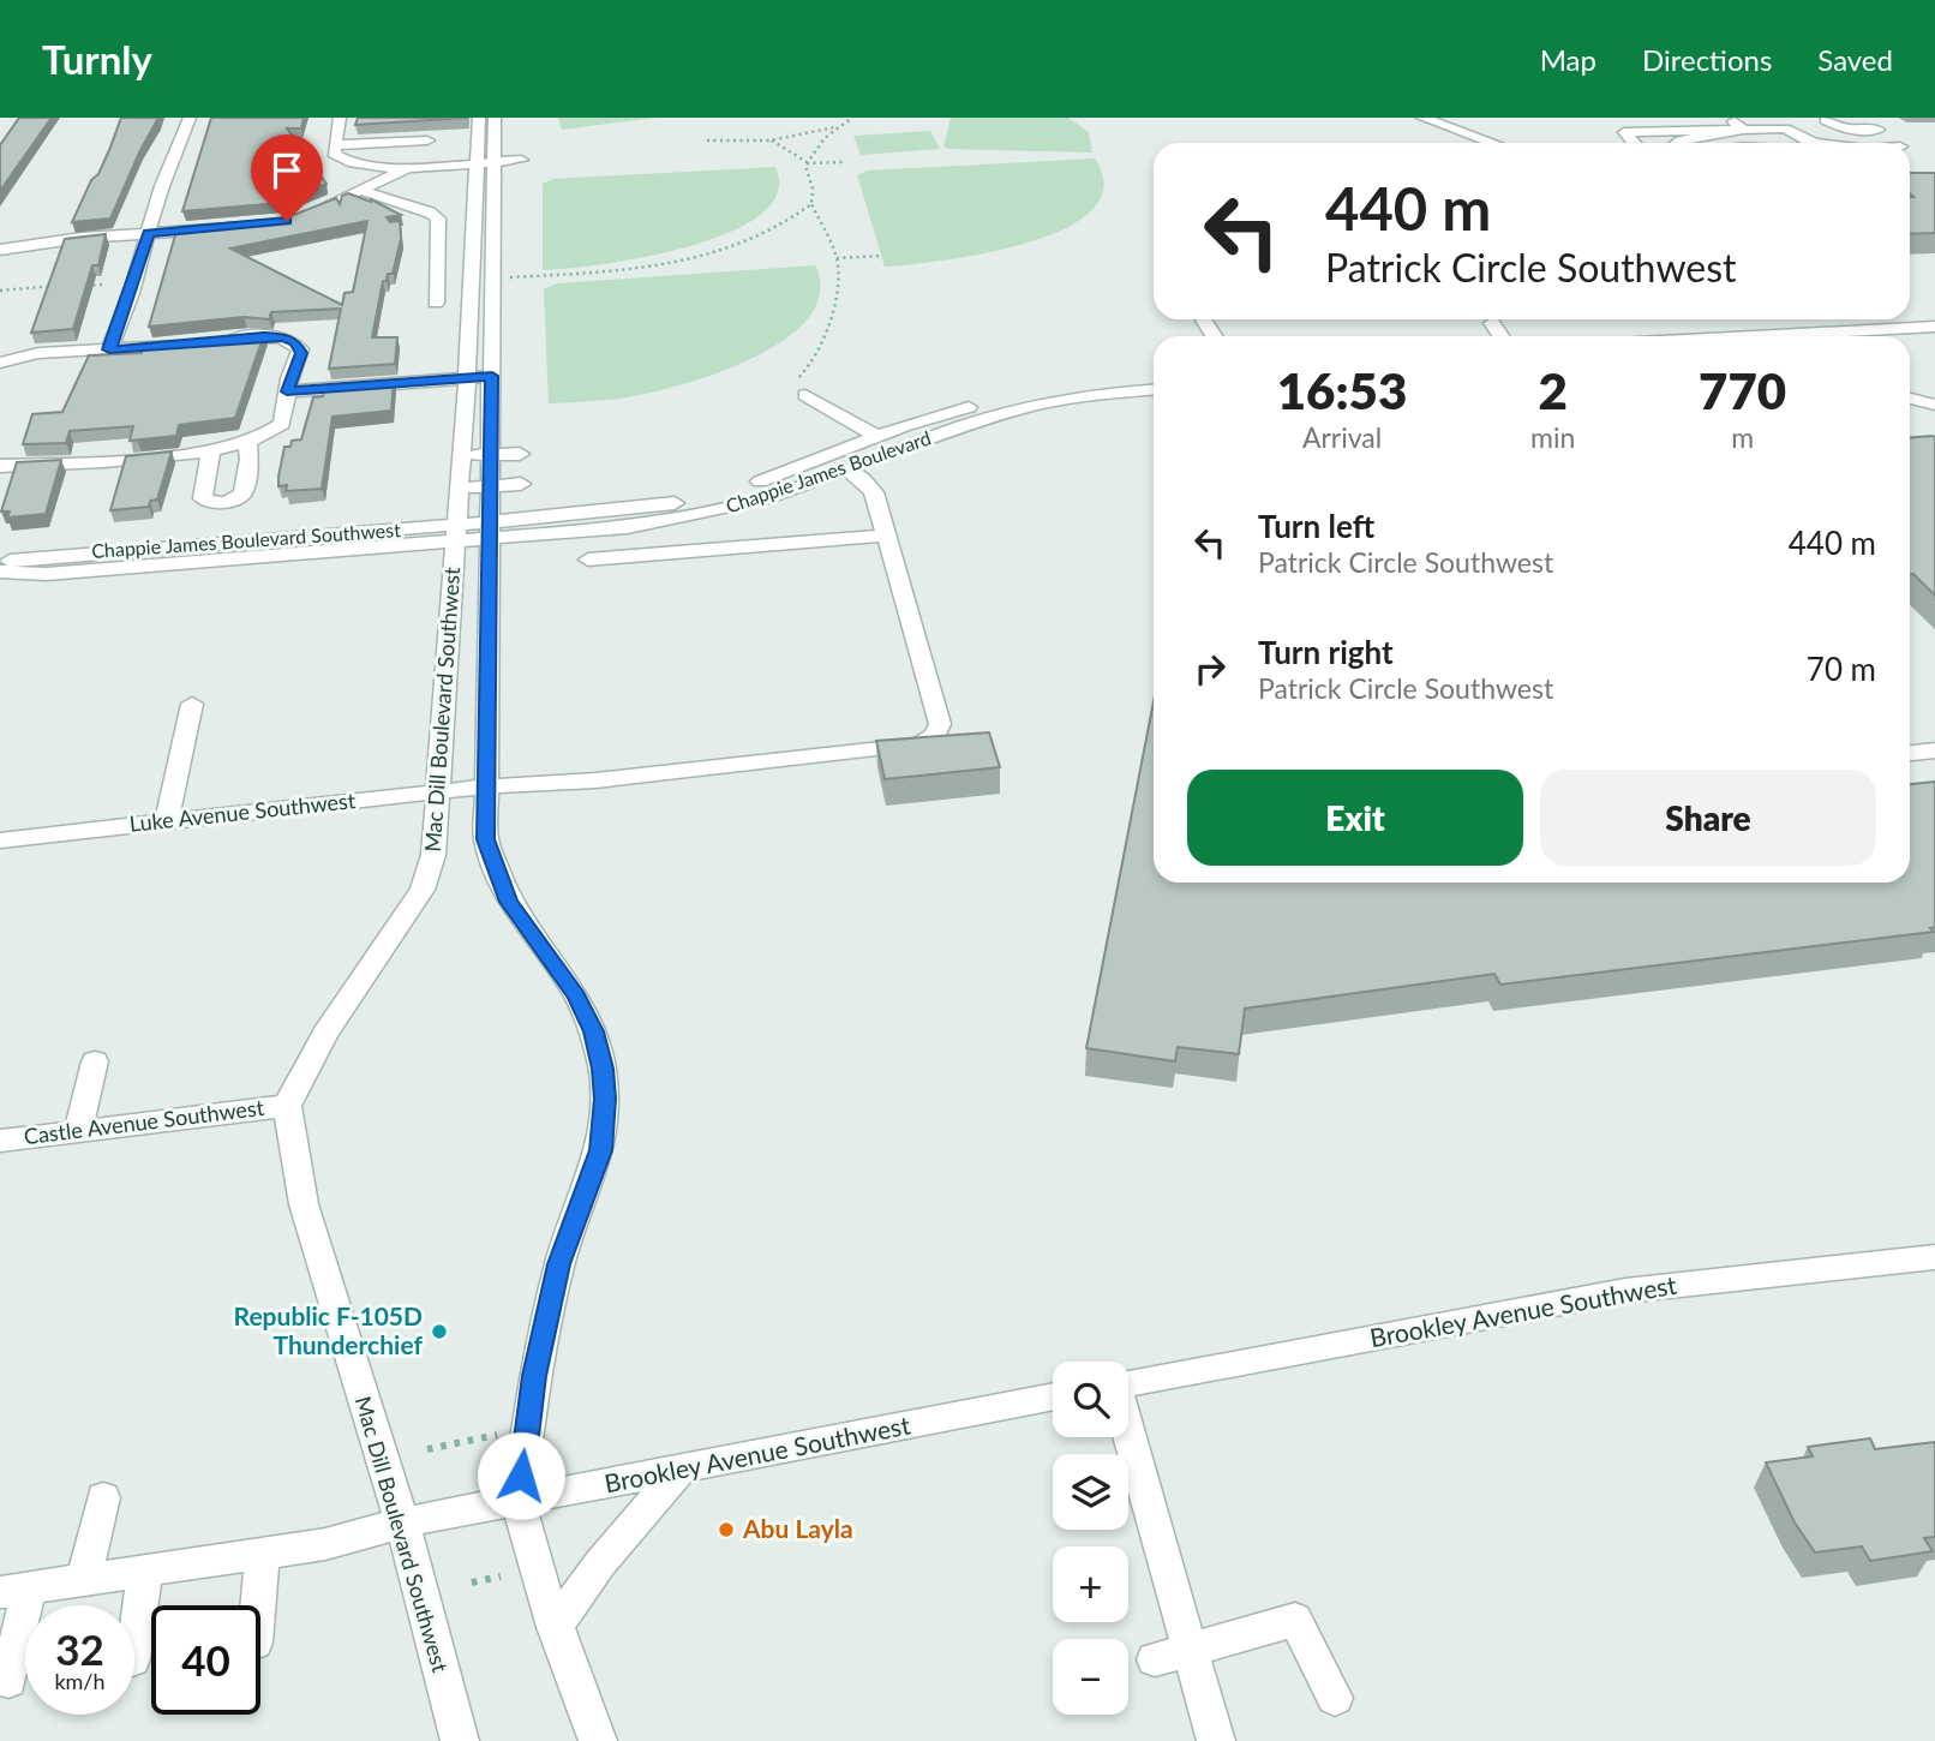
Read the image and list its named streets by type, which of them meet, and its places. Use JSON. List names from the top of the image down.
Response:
{
  "streets": {
    "street": [
      "Chappie James Boulevard",
      "Chappie James Boulevard Southwest",
      "Mac Dill Boulevard Southwest",
      "Luke Avenue Southwest",
      "Castle Avenue Southwest",
      "Brookley Avenue Southwest"
    ]
  },
  "crossings": [
    ["Chappie James Boulevard", "Chappie James Boulevard Southwest"],
    ["Chappie James Boulevard", "Mac Dill Boulevard Southwest"],
    ["Chappie James Boulevard Southwest", "Mac Dill Boulevard Southwest"],
    ["Mac Dill Boulevard Southwest", "Luke Avenue Southwest"],
    ["Mac Dill Boulevard Southwest", "Castle Avenue Southwest"],
    ["Mac Dill Boulevard Southwest", "Brookley Avenue Southwest"]
  ],
  "places": ["Republic F-105D Thunderchief", "Abu Layla"],
  "page": {
    "header": "Turnly",
    "nav": ["Map", "Directions", "Saved"],
    "turn": ["440 m", "Patrick Circle Southwest"],
    "eta": [
      "16:53",
      "Arrival",
      "2",
      "min",
      "770",
      "m"
    ],
    "list": [
      {
        "name": "Turn left",
        "note": "Patrick Circle Southwest",
        "value": "440 m"
      },
      {
        "name": "Turn right",
        "note": "Patrick Circle Southwest",
        "value": "70 m"
      }
    ],
    "buttons": ["Exit", "Share"],
    "map_buttons": ["+", "−"],
    "speed": "32 km/h",
    "limit": "40"
  }
}
